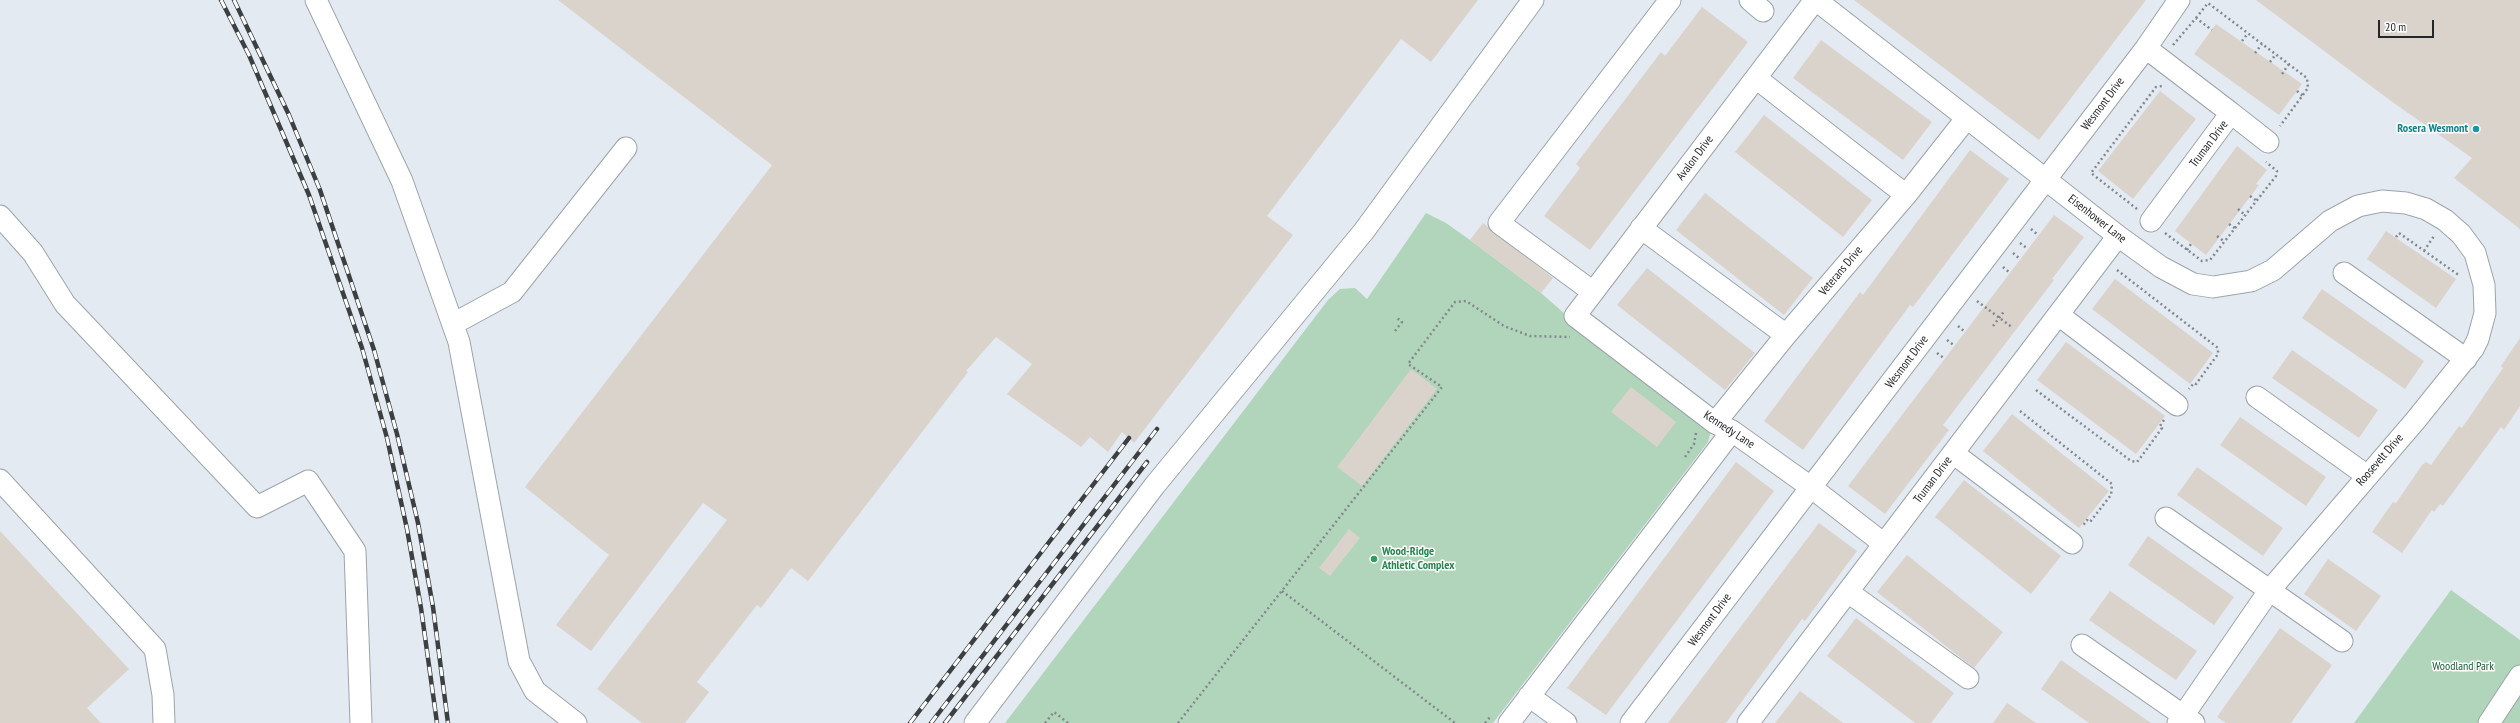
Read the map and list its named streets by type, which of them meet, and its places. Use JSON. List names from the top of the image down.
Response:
{
  "streets": {
    "street": [
      "Wesmont Drive",
      "Truman Drive",
      "Avalon Drive",
      "Eisenhower Lane",
      "Veterans Drive",
      "Kennedy Lane",
      "Roosevelt Drive"
    ]
  },
  "crossings": [
    ["Wesmont Drive", "Truman Drive"],
    ["Wesmont Drive", "Eisenhower Lane"],
    ["Wesmont Drive", "Kennedy Lane"],
    ["Truman Drive", "Eisenhower Lane"],
    ["Truman Drive", "Kennedy Lane"],
    ["Avalon Drive", "Eisenhower Lane"],
    ["Avalon Drive", "Kennedy Lane"],
    ["Eisenhower Lane", "Veterans Drive"],
    ["Eisenhower Lane", "Roosevelt Drive"],
    ["Veterans Drive", "Kennedy Lane"]
  ],
  "parks": ["Woodland Park"],
  "places": ["Rosera Wesmont", "Wood-Ridge Athletic Complex"],
  "scale_bar": "20 m"
}
